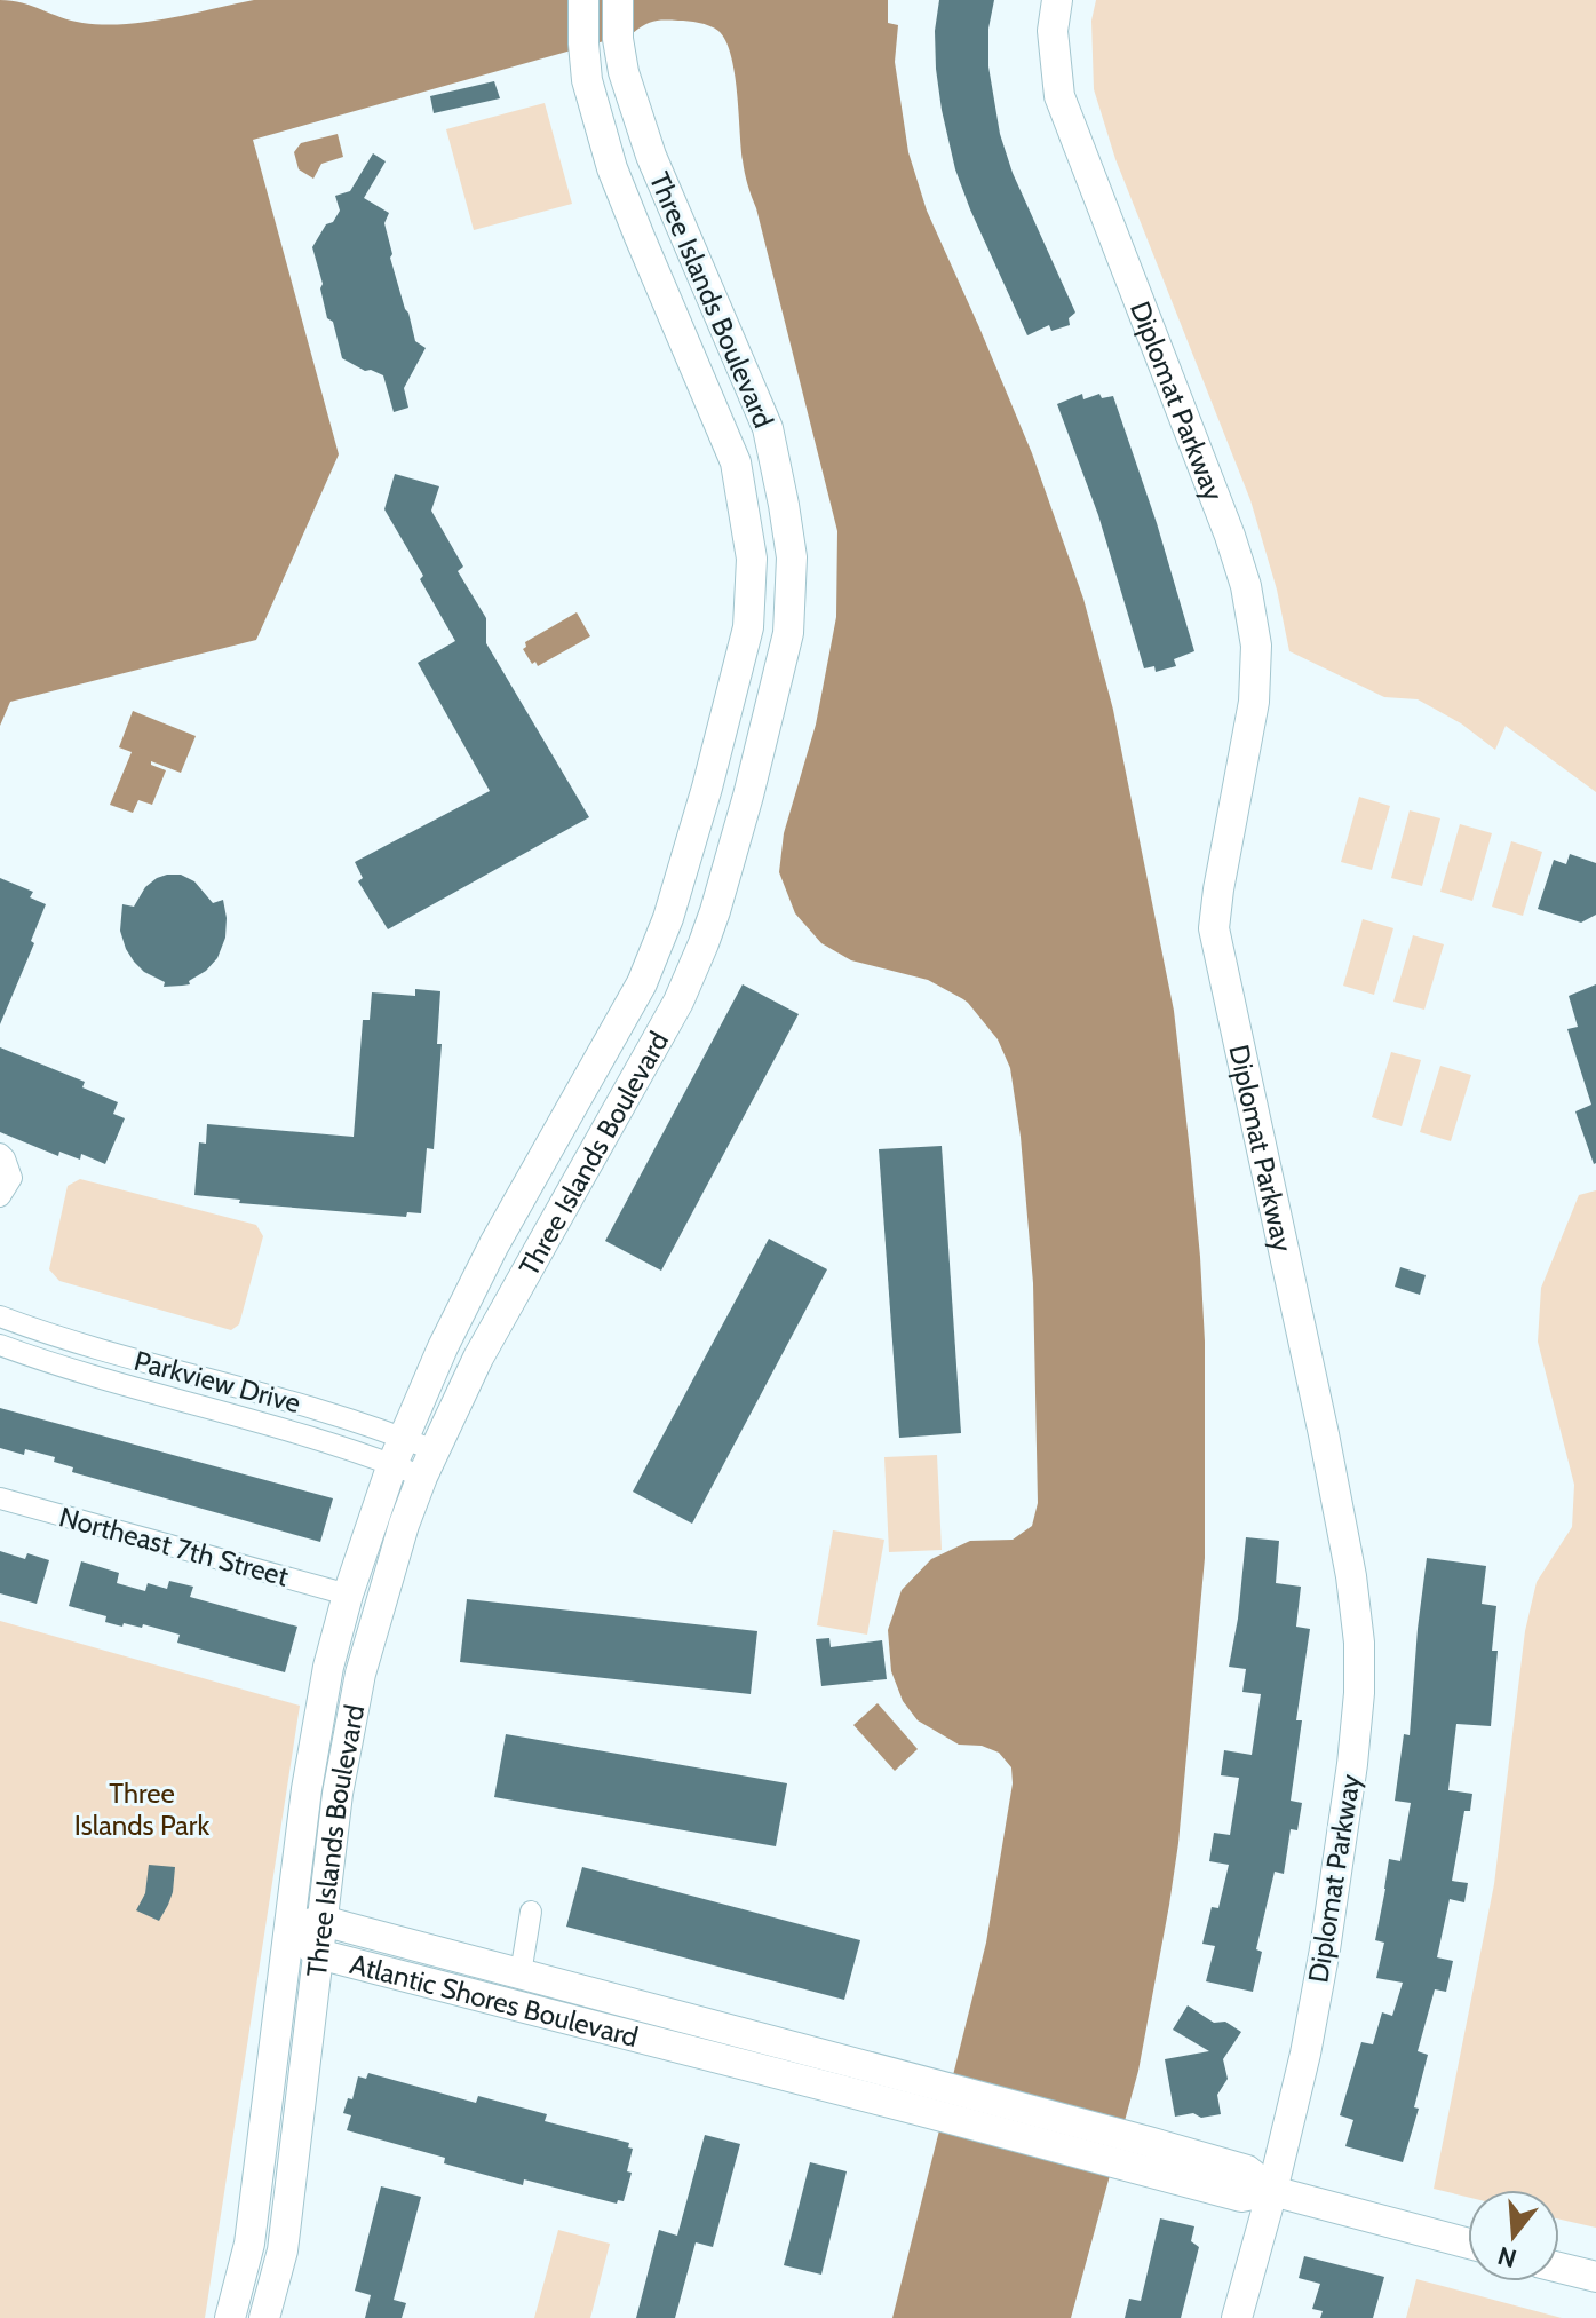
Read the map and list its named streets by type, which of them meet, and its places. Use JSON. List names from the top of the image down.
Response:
{
  "streets": {
    "street": [
      "Three Islands Boulevard",
      "Diplomat Parkway",
      "Parkview Drive",
      "Northeast 7th Street",
      "Atlantic Shores Boulevard"
    ]
  },
  "crossings": [
    ["Three Islands Boulevard", "Parkview Drive"],
    ["Three Islands Boulevard", "Northeast 7th Street"],
    ["Three Islands Boulevard", "Atlantic Shores Boulevard"],
    ["Diplomat Parkway", "Atlantic Shores Boulevard"]
  ],
  "parks": ["Three Islands Park"],
  "north": "bottom"
}
